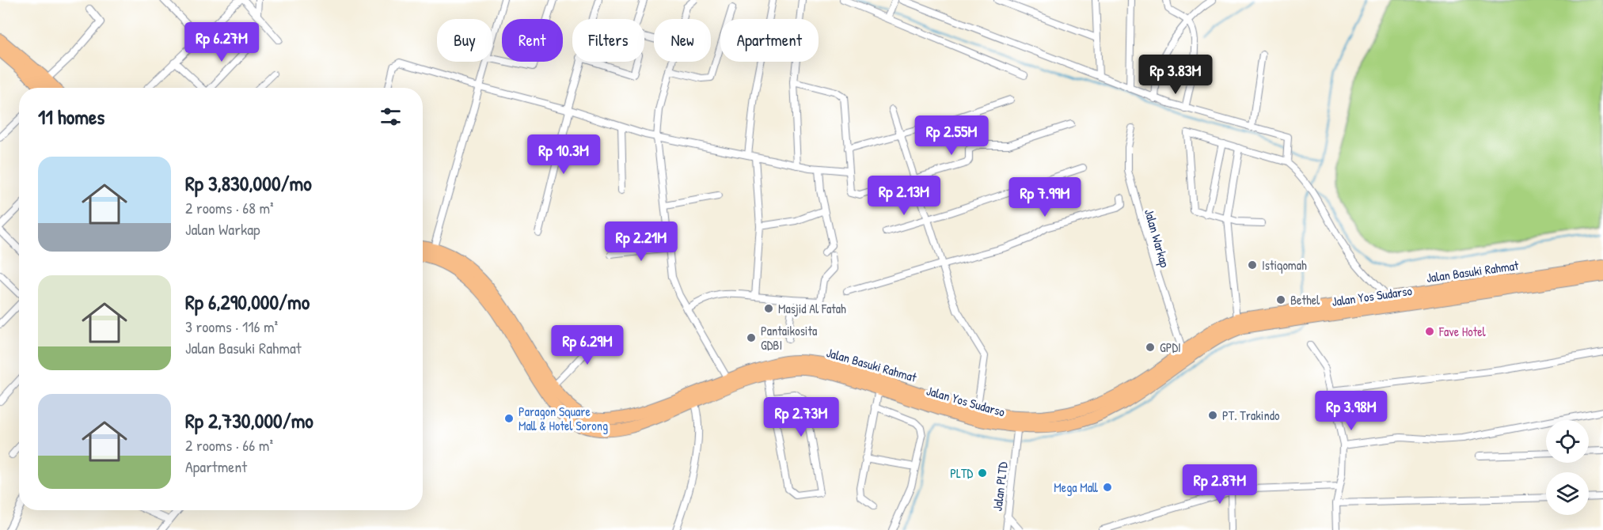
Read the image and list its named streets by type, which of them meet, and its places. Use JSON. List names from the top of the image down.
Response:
{
  "streets": {
    "highway": ["Jalan Basuki Rahmat", "Jalan Yos Sudarso"],
    "street": ["Jalan Warkap", "Jalan PLTD"]
  },
  "crossings": [
    ["Jalan Warkap", "Jalan Basuki Rahmat"],
    ["Jalan Basuki Rahmat", "Jalan Yos Sudarso"],
    ["Jalan Basuki Rahmat", "Jalan PLTD"],
    ["Jalan Yos Sudarso", "Jalan PLTD"]
  ],
  "places": [
    "Istiqomah",
    "Bethel",
    "Masjid Al Fatah",
    "Fave Hotel",
    "Pantaikosita GDBI",
    "GPDI",
    "PT. Trakindo",
    "Paragon Square Mall & Hotel Sorong",
    "PLTD",
    "Mega Mall"
  ],
  "page": {
    "chip": [
      "Buy",
      "Rent",
      "Filters",
      "New",
      "Apartment"
    ],
    "price": [
      "Rp 6.27M",
      "Rp 3.83M",
      "Rp 2.55M",
      "Rp 10.3M",
      "Rp 2.13M",
      "Rp 7.99M",
      "Rp 2.21M",
      "Rp 6.29M",
      "Rp 3.98M",
      "Rp 2.73M",
      "Rp 2.87M"
    ],
    "heading": "11 homes",
    "list": [
      {
        "name": "Rp 3,830,000/mo",
        "note": "2 rooms · 68 m² · Jalan Warkap"
      },
      {
        "name": "Rp 6,290,000/mo",
        "note": "3 rooms · 116 m² · Jalan Basuki Rahmat"
      },
      {
        "name": "Rp 2,730,000/mo",
        "note": "2 rooms · 66 m² · Apartment"
      }
    ]
  }
}
